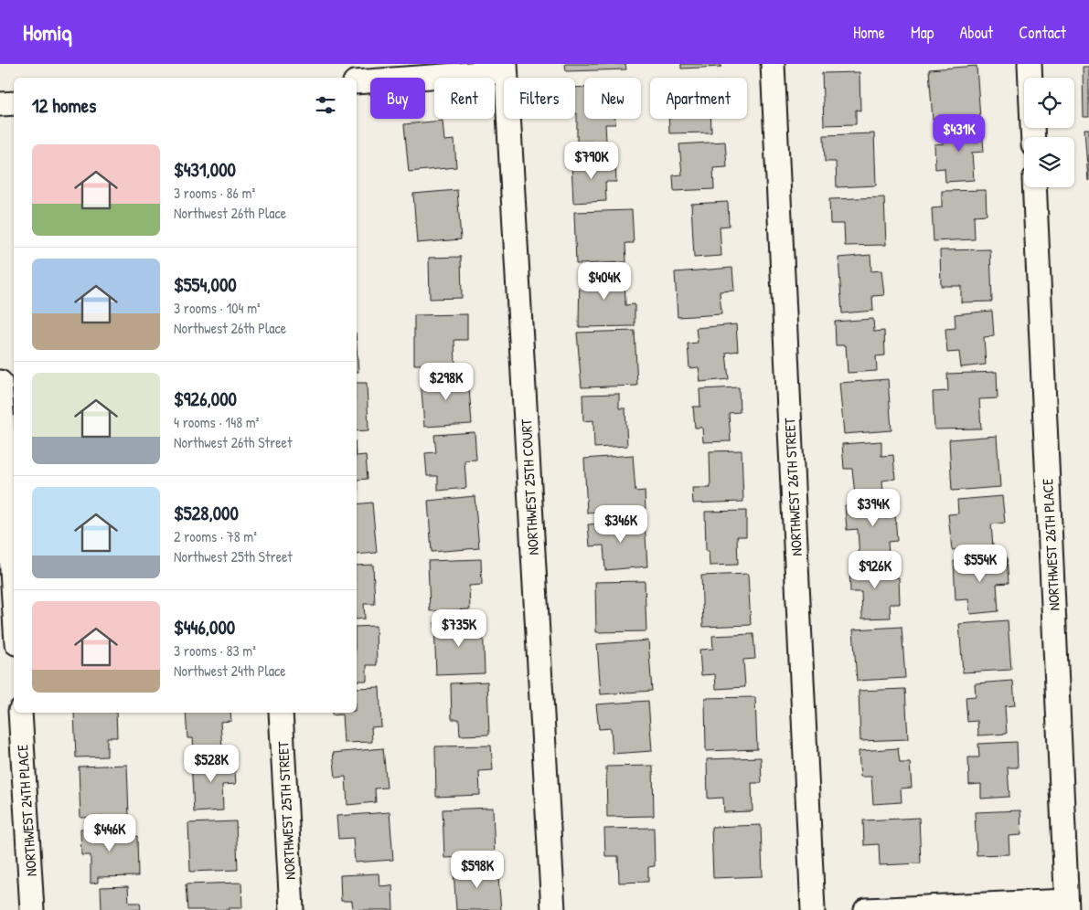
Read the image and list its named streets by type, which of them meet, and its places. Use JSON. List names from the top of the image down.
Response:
{
  "streets": {
    "street": [
      "NORTHWEST 25TH COURT",
      "NORTHWEST 26TH STREET",
      "NORTHWEST 26TH PLACE",
      "NORTHWEST 24TH PLACE",
      "NORTHWEST 25TH STREET"
    ]
  },
  "page": {
    "header": "Homiq",
    "nav": [
      "Home",
      "Map",
      "About",
      "Contact"
    ],
    "chip": [
      "Buy",
      "Rent",
      "Filters",
      "New",
      "Apartment"
    ],
    "heading": "12 homes",
    "price": [
      "$431K",
      "$790K",
      "$404K",
      "$298K",
      "$394K",
      "$346K",
      "$554K",
      "$926K",
      "$735K",
      "$528K",
      "$446K",
      "$598K"
    ],
    "list": [
      {
        "name": "$431,000",
        "note": "3 rooms · 86 m² · Northwest 26th Place"
      },
      {
        "name": "$554,000",
        "note": "3 rooms · 104 m² · Northwest 26th Place"
      },
      {
        "name": "$926,000",
        "note": "4 rooms · 148 m² · Northwest 26th Street"
      },
      {
        "name": "$528,000",
        "note": "2 rooms · 78 m² · Northwest 25th Street"
      },
      {
        "name": "$446,000",
        "note": "3 rooms · 83 m² · Northwest 24th Place"
      }
    ]
  }
}
